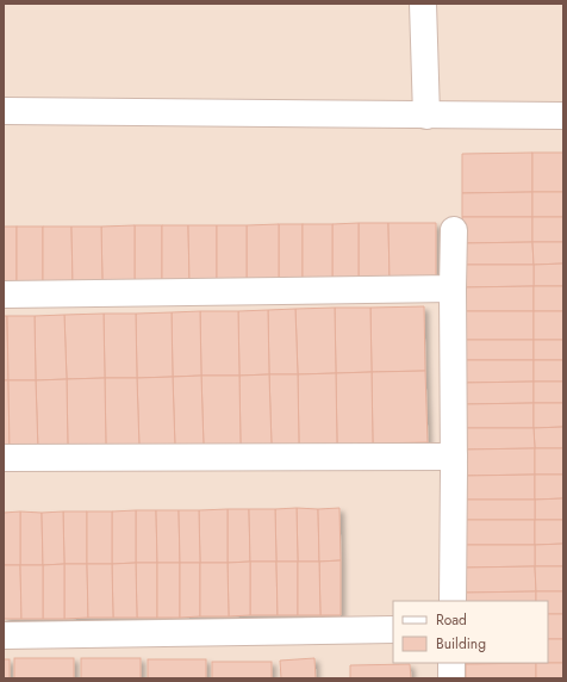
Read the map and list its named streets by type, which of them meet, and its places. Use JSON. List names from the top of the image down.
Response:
{
  "legend": ["Road", "Building"]
}
